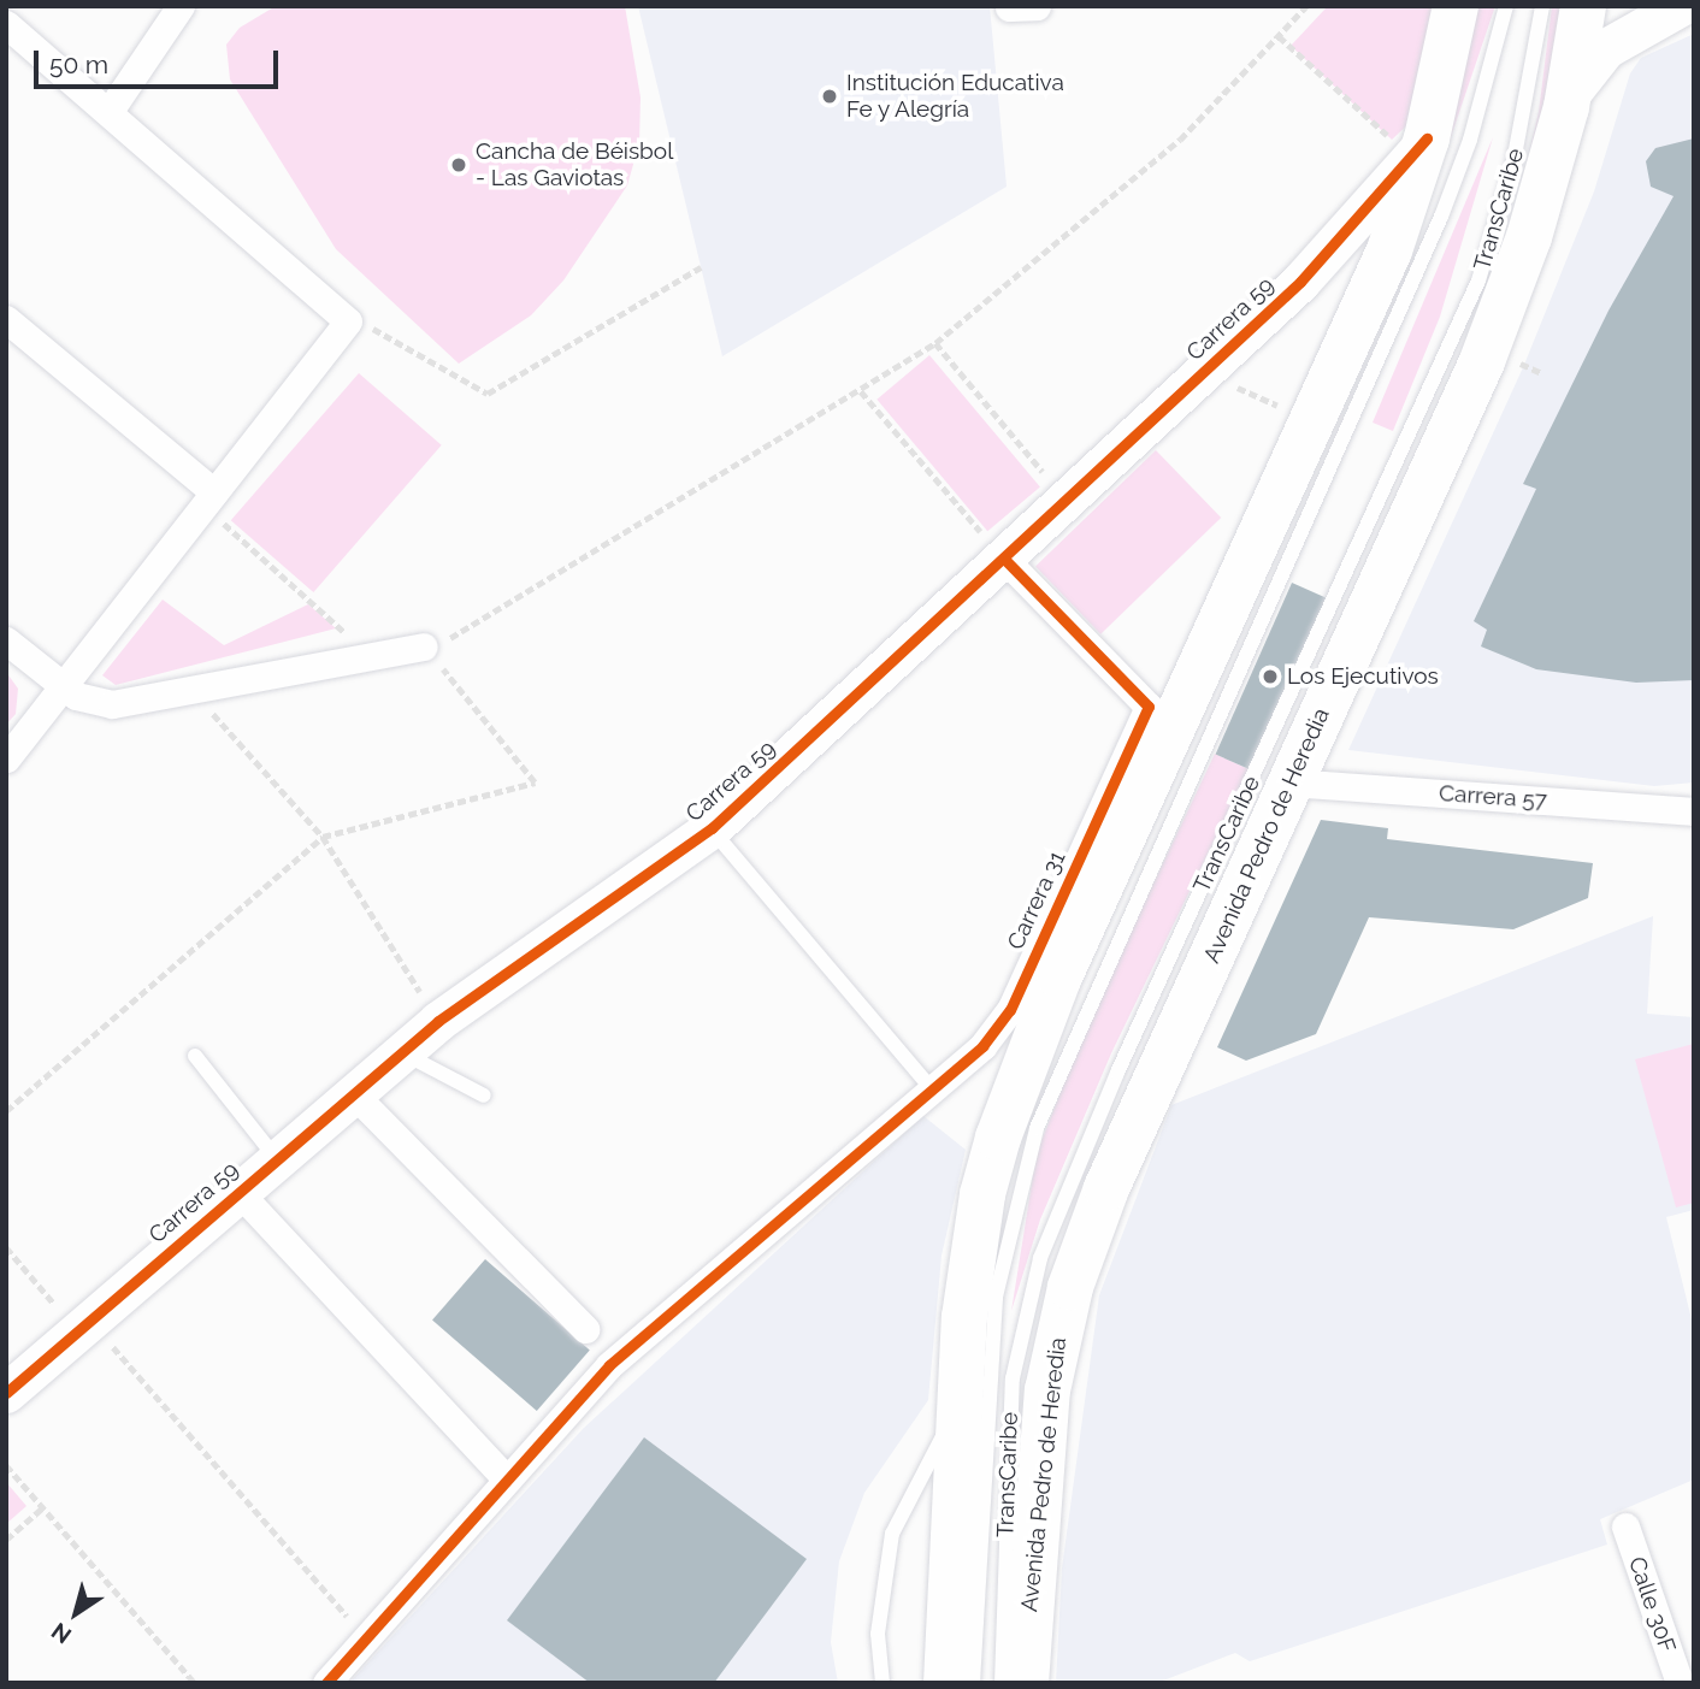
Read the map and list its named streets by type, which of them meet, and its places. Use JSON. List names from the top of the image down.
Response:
{
  "streets": {
    "highway": ["Avenida Pedro de Heredia"],
    "street": [
      "Carrera 59",
      "Carrera 57",
      "Carrera 31",
      "Calle 30F"
    ],
    "lane": ["TransCaribe"]
  },
  "crossings": [
    ["Carrera 59", "Carrera 31"],
    ["Carrera 57", "Avenida Pedro de Heredia"]
  ],
  "places": ["Institución Educativa Fe y Alegría", "Cancha de Béisbol - Las Gaviotas", "Los Ejecutivos"],
  "scale_bar": "50 m",
  "north": "bottom left"
}
